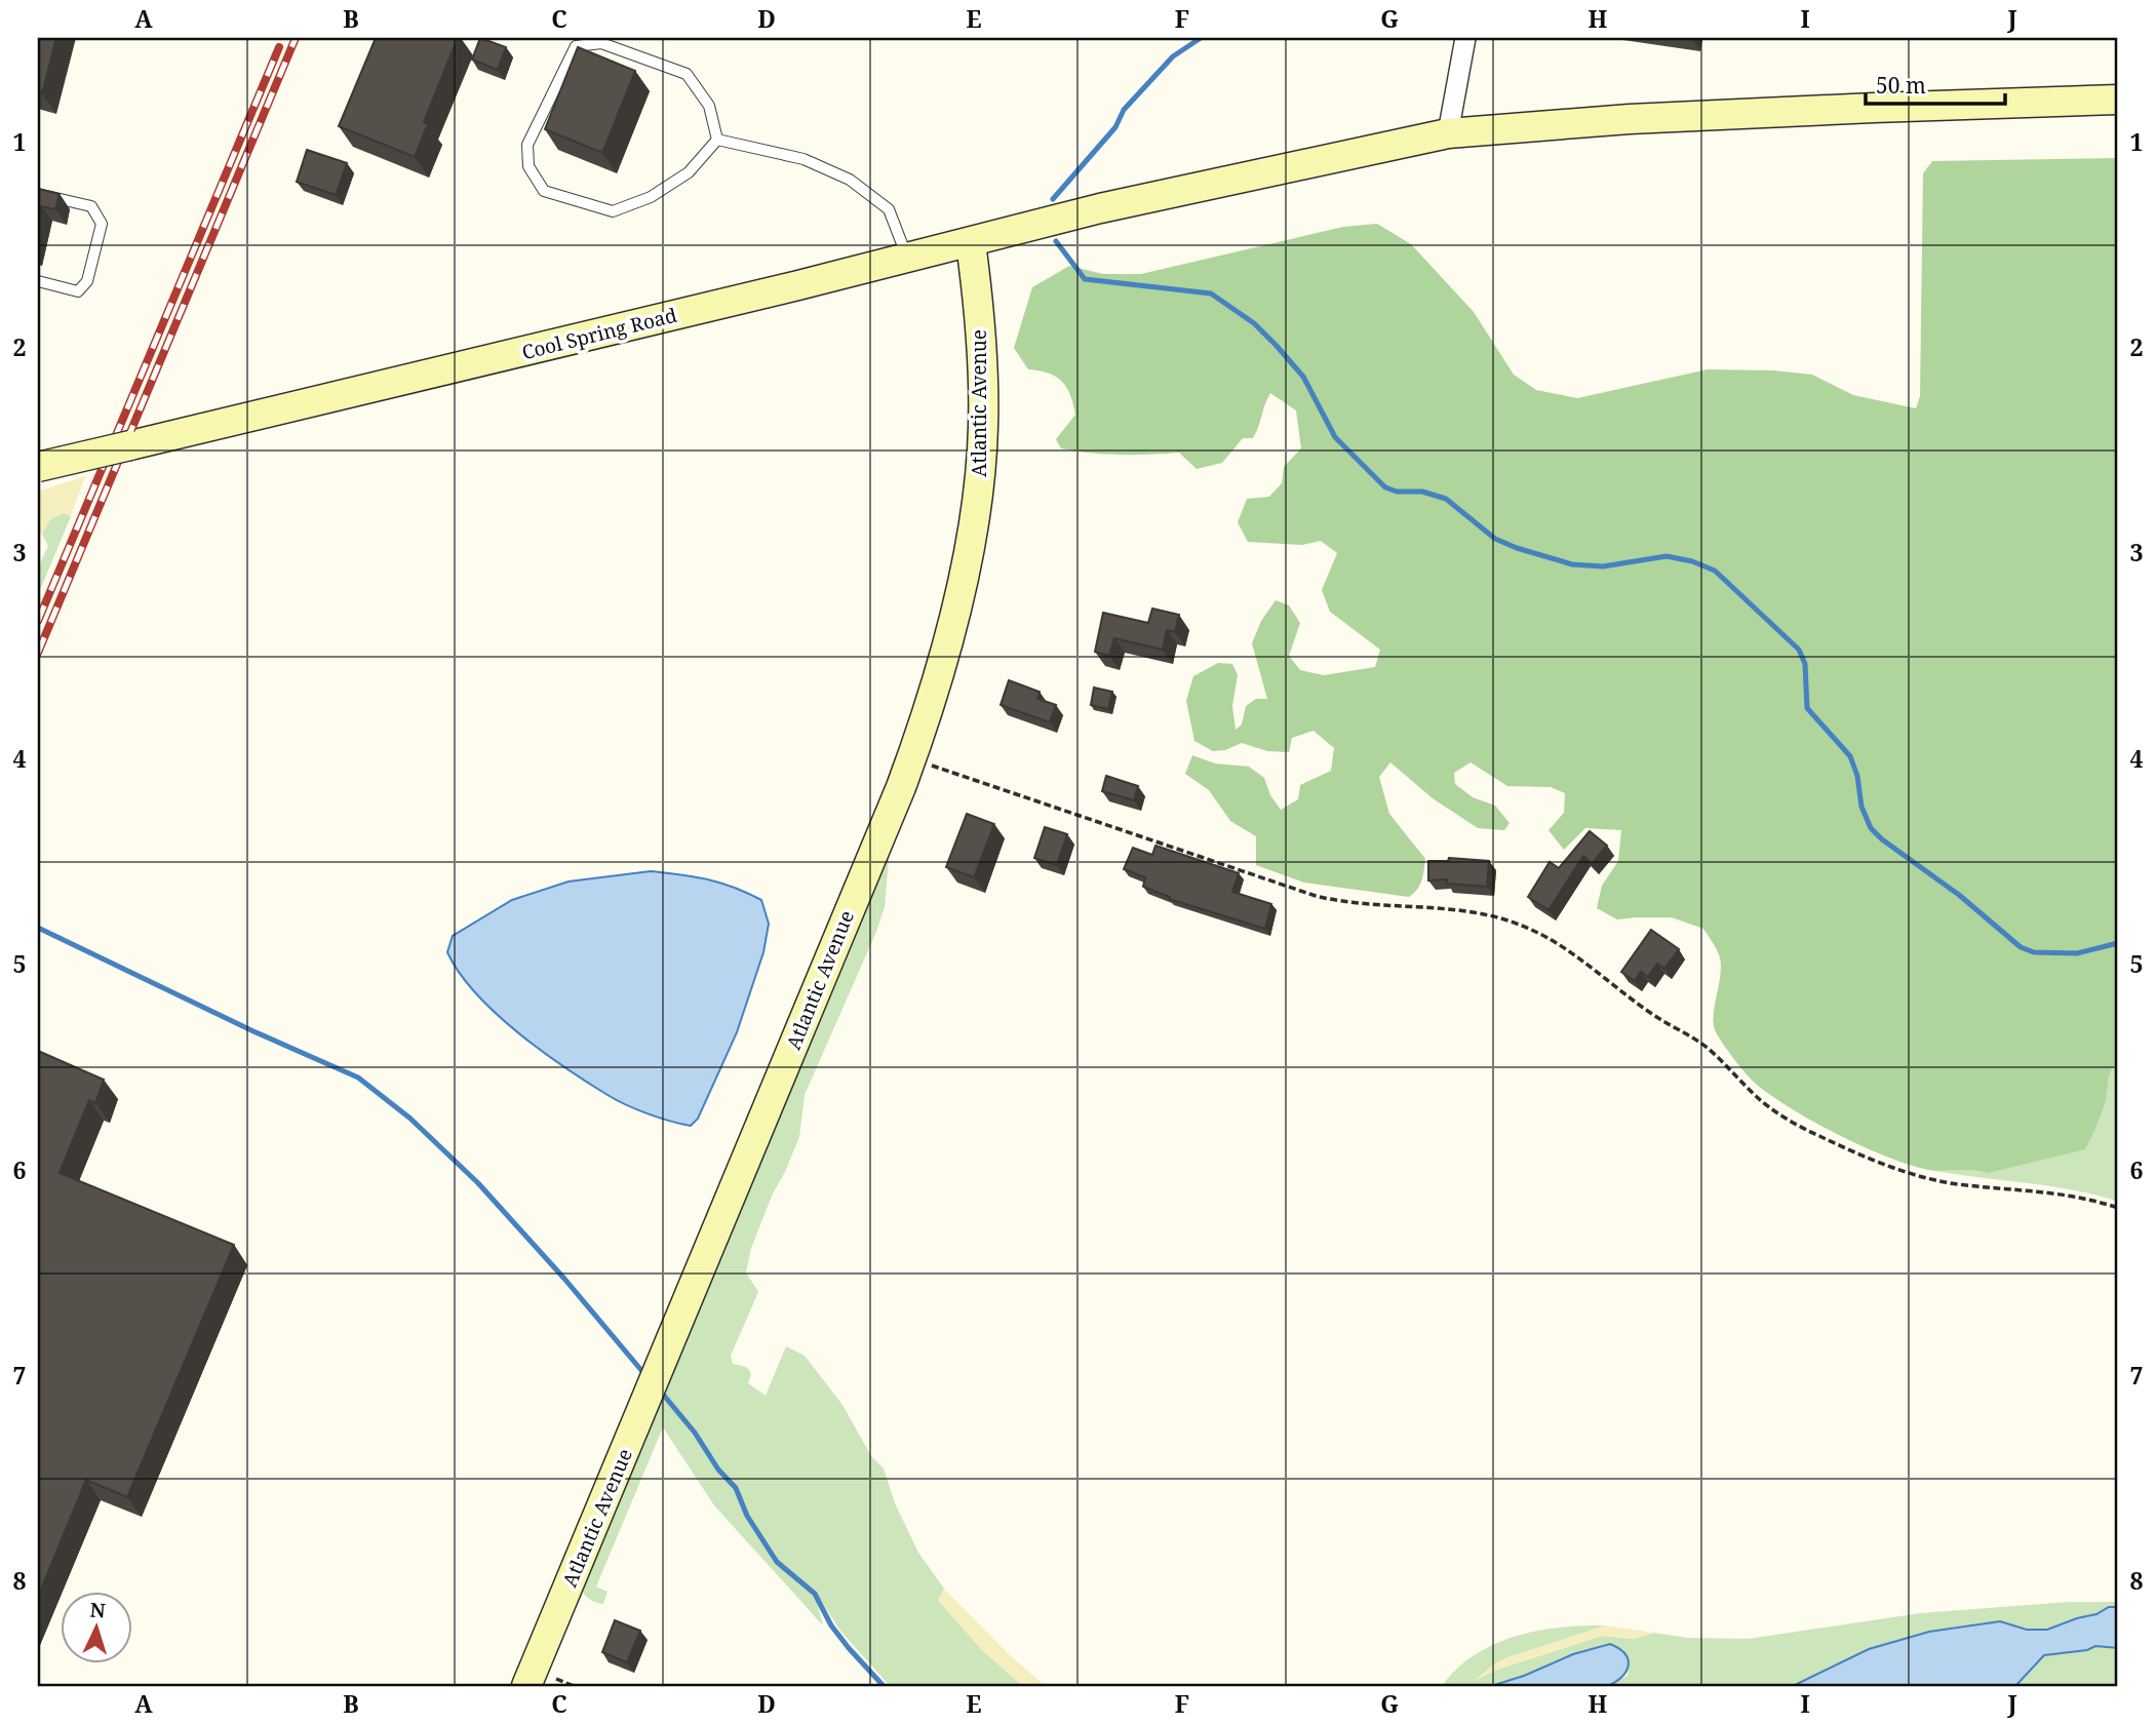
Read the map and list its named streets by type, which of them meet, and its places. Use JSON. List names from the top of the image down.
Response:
{
  "streets": {
    "main road": ["Cool Spring Road", "Atlantic Avenue"]
  },
  "crossings": [
    ["Cool Spring Road", "Atlantic Avenue"]
  ],
  "scale_bar": "50 m",
  "north": "top",
  "grid": {
    "columns": [
      "A",
      "B",
      "C",
      "D",
      "E",
      "F",
      "G",
      "H",
      "I",
      "J"
    ],
    "rows": [
      "1",
      "2",
      "3",
      "4",
      "5",
      "6",
      "7",
      "8"
    ]
  }
}
